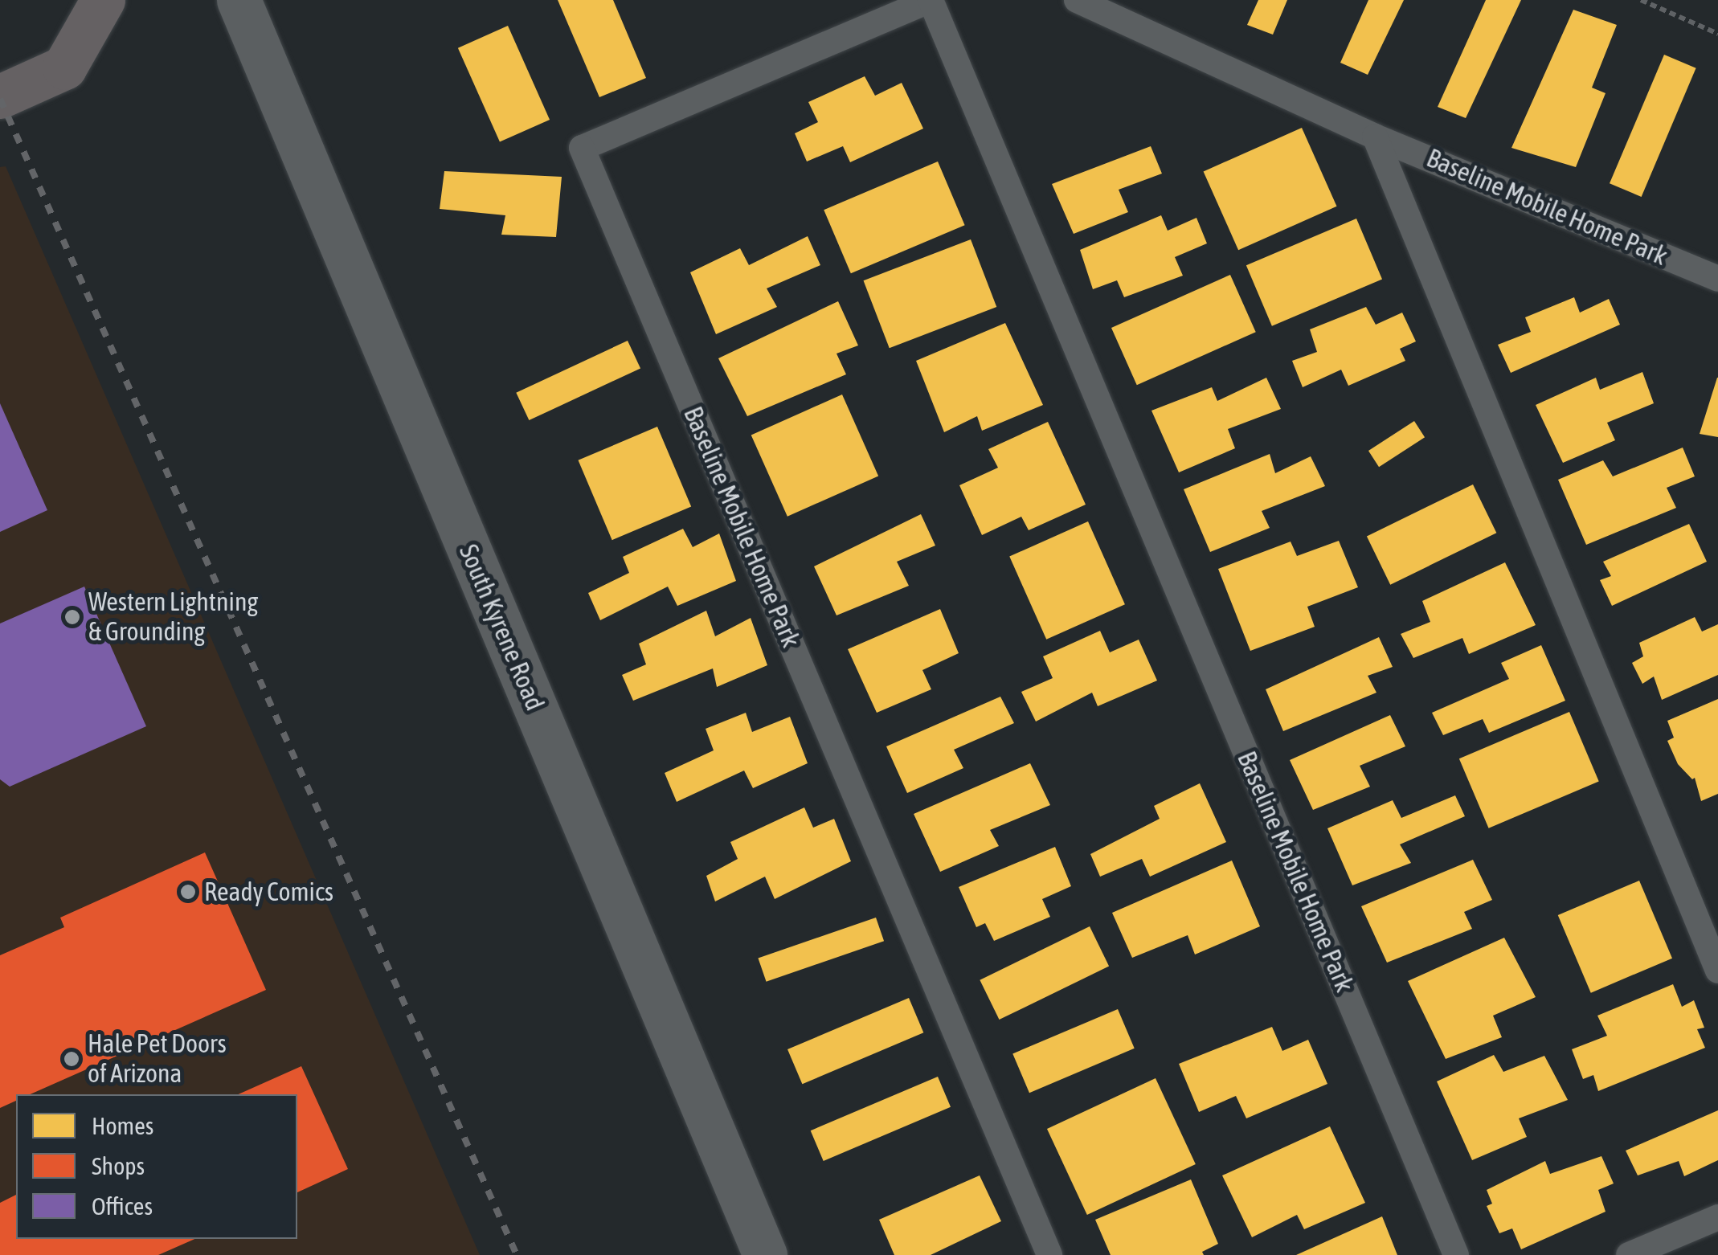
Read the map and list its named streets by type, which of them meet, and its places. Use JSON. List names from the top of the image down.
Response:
{
  "streets": {
    "street": ["South Kyrene Road"],
    "lane": ["Baseline Mobile Home Park"]
  },
  "places": ["Western Lightning & Grounding", "Ready Comics", "Hale Pet Doors of Arizona"],
  "legend": ["Homes", "Shops", "Offices"]
}
